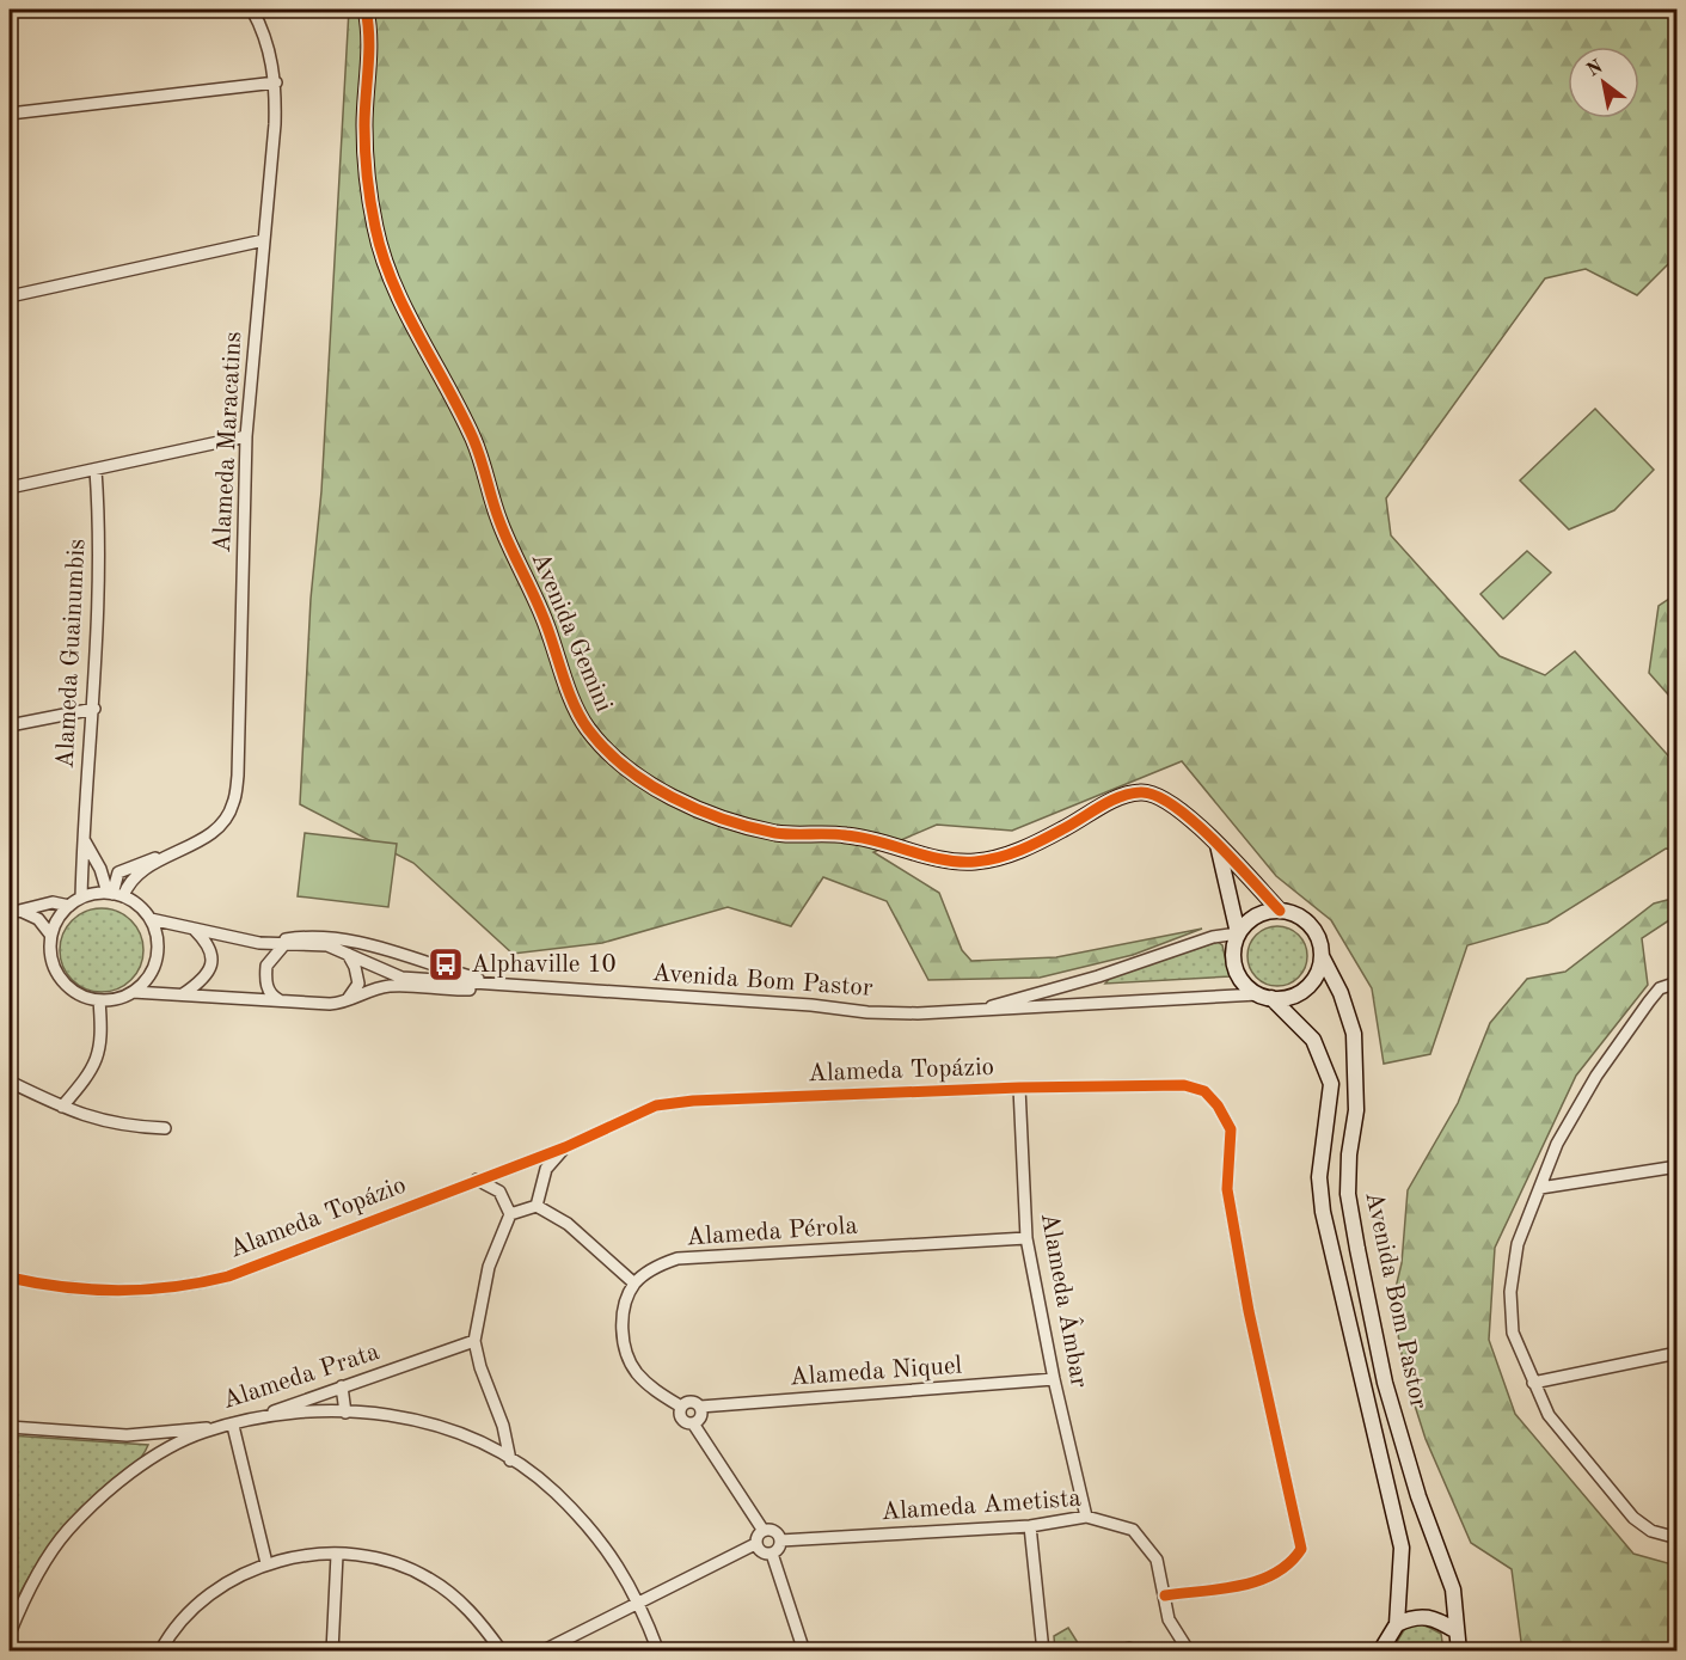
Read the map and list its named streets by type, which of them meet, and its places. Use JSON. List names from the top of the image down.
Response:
{
  "streets": {
    "street": [
      "Alameda Maracatins",
      "Avenida Gemini",
      "Alameda Guainumbis",
      "Avenida Bom Pastor",
      "Alameda Topázio",
      "Alameda Pérola",
      "Alameda Âmbar",
      "Alameda Niquel",
      "Alameda Prata",
      "Alameda Ametista"
    ]
  },
  "crossings": [
    ["Alameda Maracatins", "Alameda Guainumbis"],
    ["Alameda Maracatins", "Avenida Bom Pastor"],
    ["Avenida Gemini", "Avenida Bom Pastor"],
    ["Alameda Guainumbis", "Avenida Bom Pastor"],
    ["Alameda Topázio", "Alameda Âmbar"],
    ["Alameda Topázio", "Alameda Ametista"],
    ["Alameda Pérola", "Alameda Âmbar"],
    ["Alameda Âmbar", "Alameda Niquel"],
    ["Alameda Âmbar", "Alameda Ametista"]
  ],
  "places": {
    "bus stop": ["Alphaville 10"]
  },
  "north": "top left"
}
